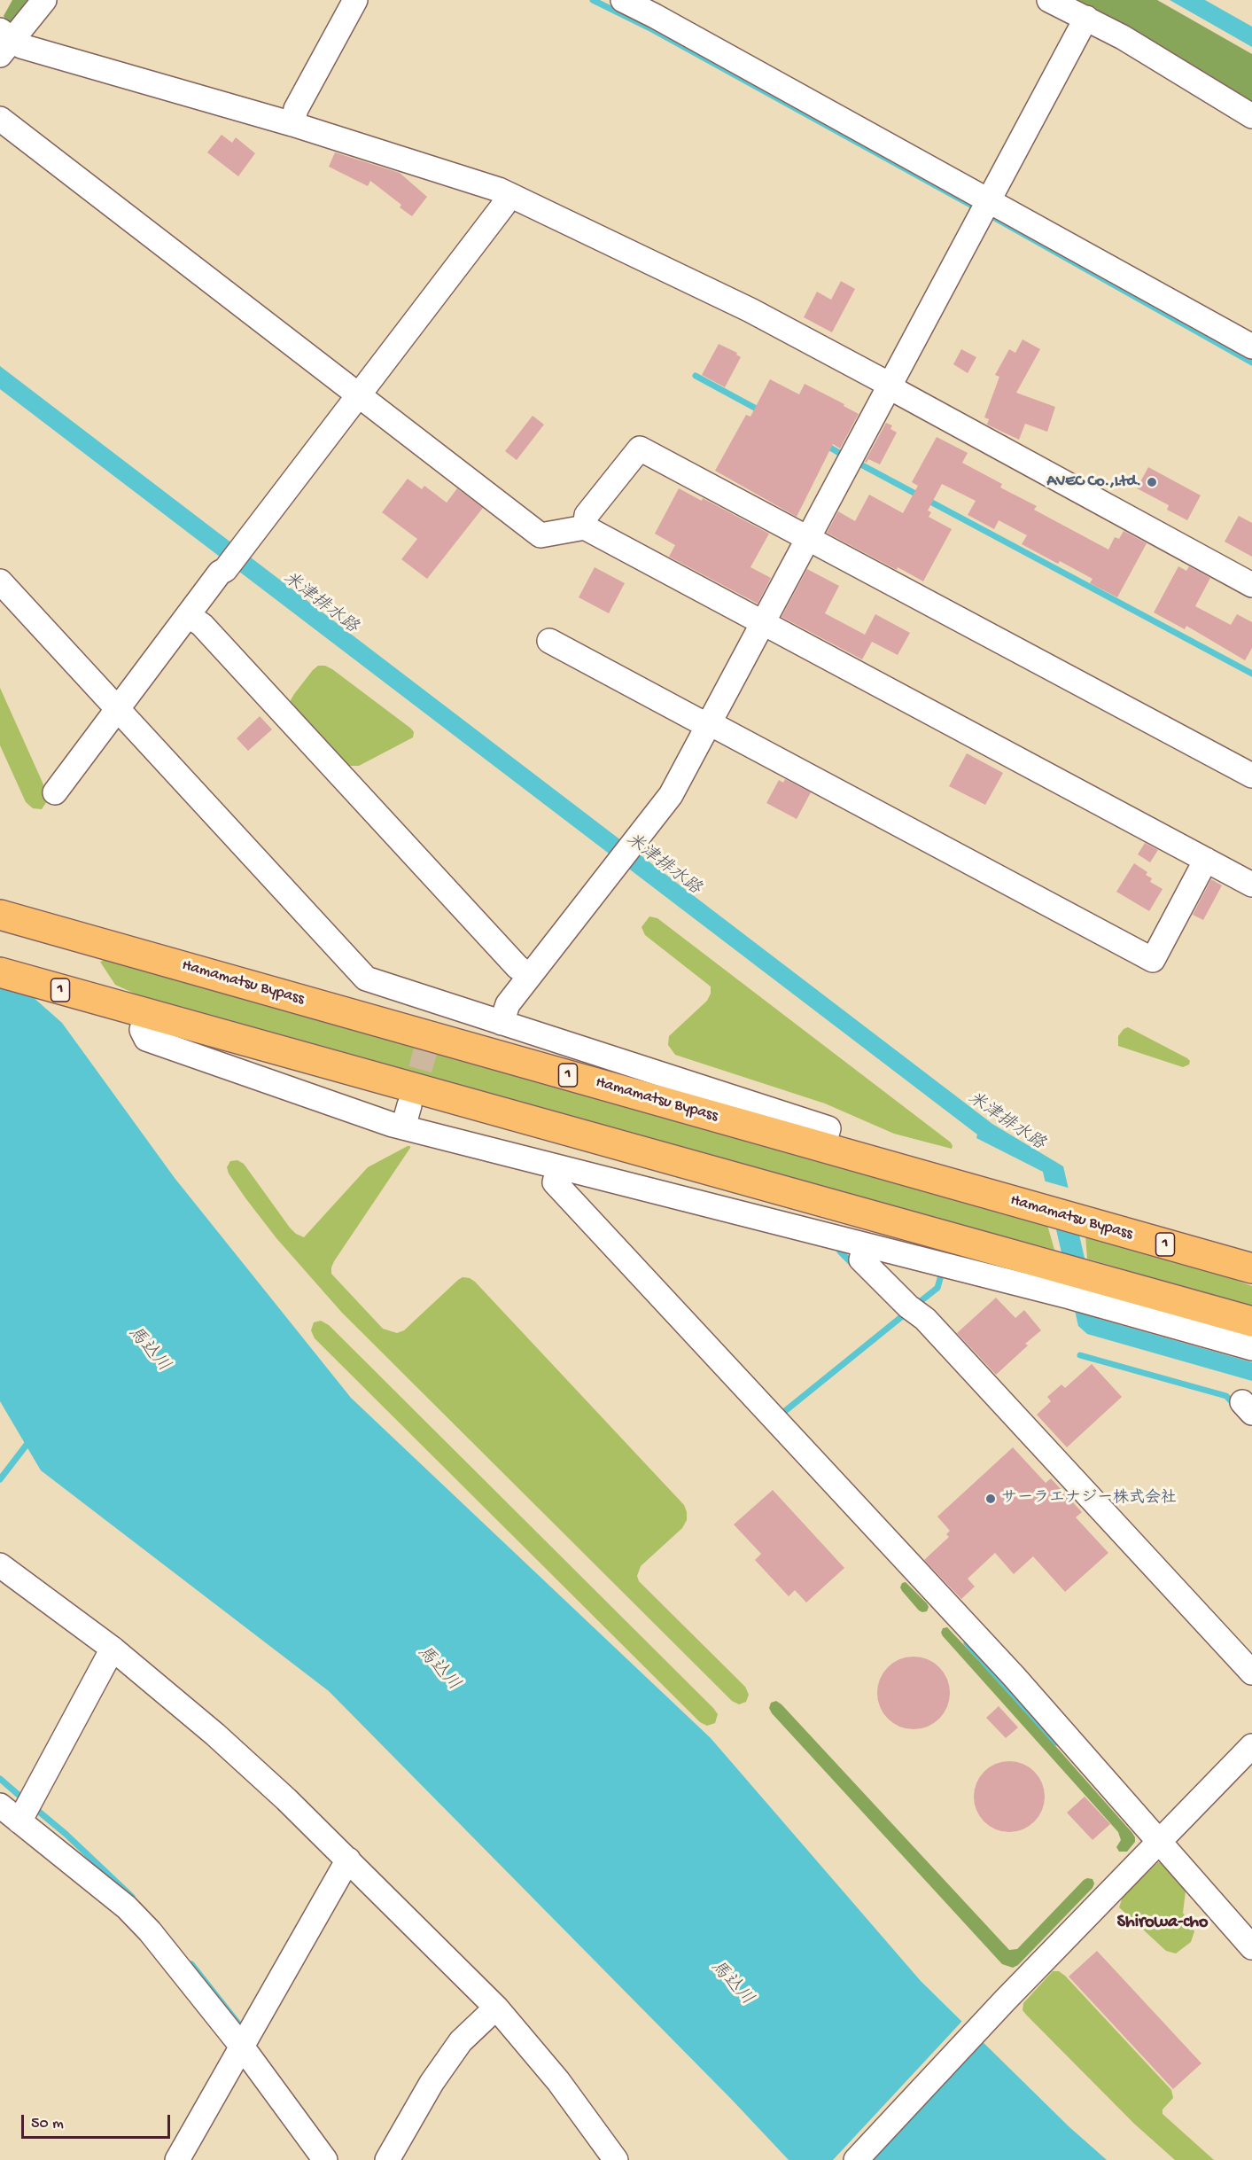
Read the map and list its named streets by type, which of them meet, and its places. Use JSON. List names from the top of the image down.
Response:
{
  "streets": {
    "highway": ["Hamamatsu Bypass", "1"]
  },
  "districts": ["Shirowa-cho"],
  "water": ["米津排水路", "馬込川"],
  "places": ["AVEC Co.,Ltd.", "サーラエナジー株式会社"],
  "scale_bar": "50 m"
}
